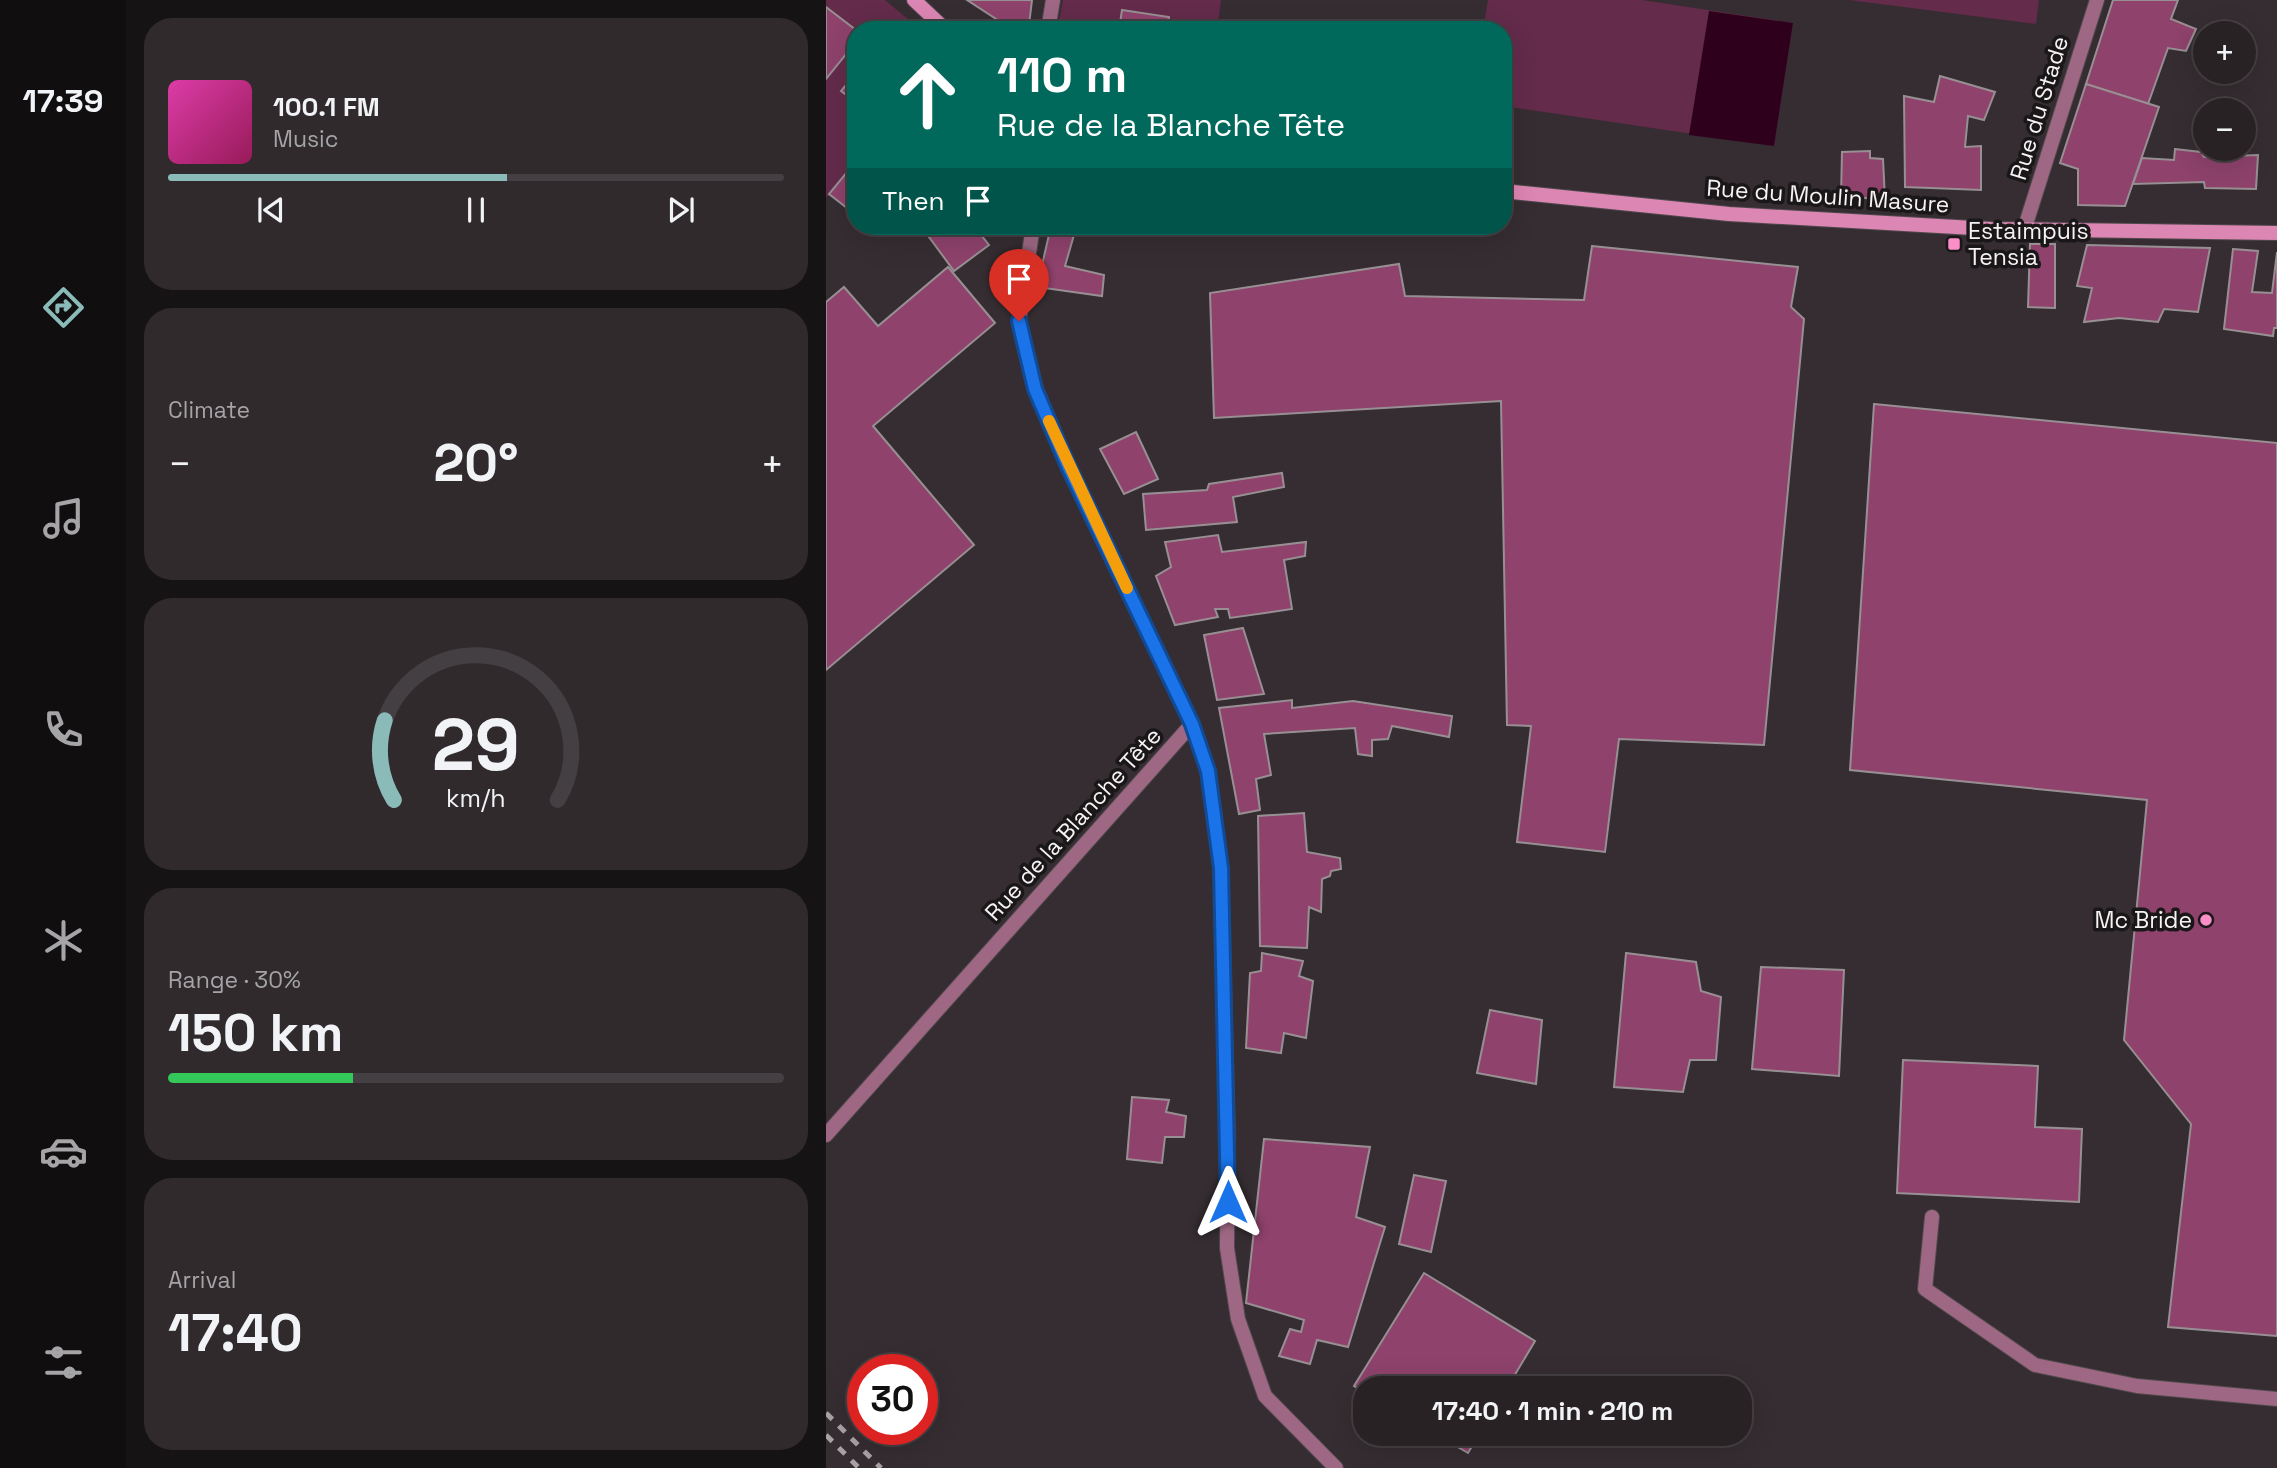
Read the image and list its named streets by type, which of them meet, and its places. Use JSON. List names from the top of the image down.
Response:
{
  "streets": {
    "main road": ["Rue du Moulin Masure"],
    "street": ["Rue du Stade", "Rue de la Blanche Tête"]
  },
  "crossings": [
    ["Rue du Stade", "Rue du Moulin Masure"]
  ],
  "places": {
    "transit": ["Estaimpuis Tensia"],
    "other": ["Mc Bride"]
  },
  "page": {
    "tabs": "17:39",
    "map_buttons": ["+", "−"],
    "turn": ["110 m", "Rue de la Blanche Tête"],
    "song": ["100.1 FM", "Music"],
    "then": "Then",
    "tile": [
      "Climate",
      ["Range · 30%", "150 km"],
      ["Arrival", "17:40"]
    ],
    "heat": ["−", "20°", "+"],
    "limit": "30",
    "trip": "17:40 · 1 min · 210 m",
    "gauge": ["29", "km/h"]
  }
}
